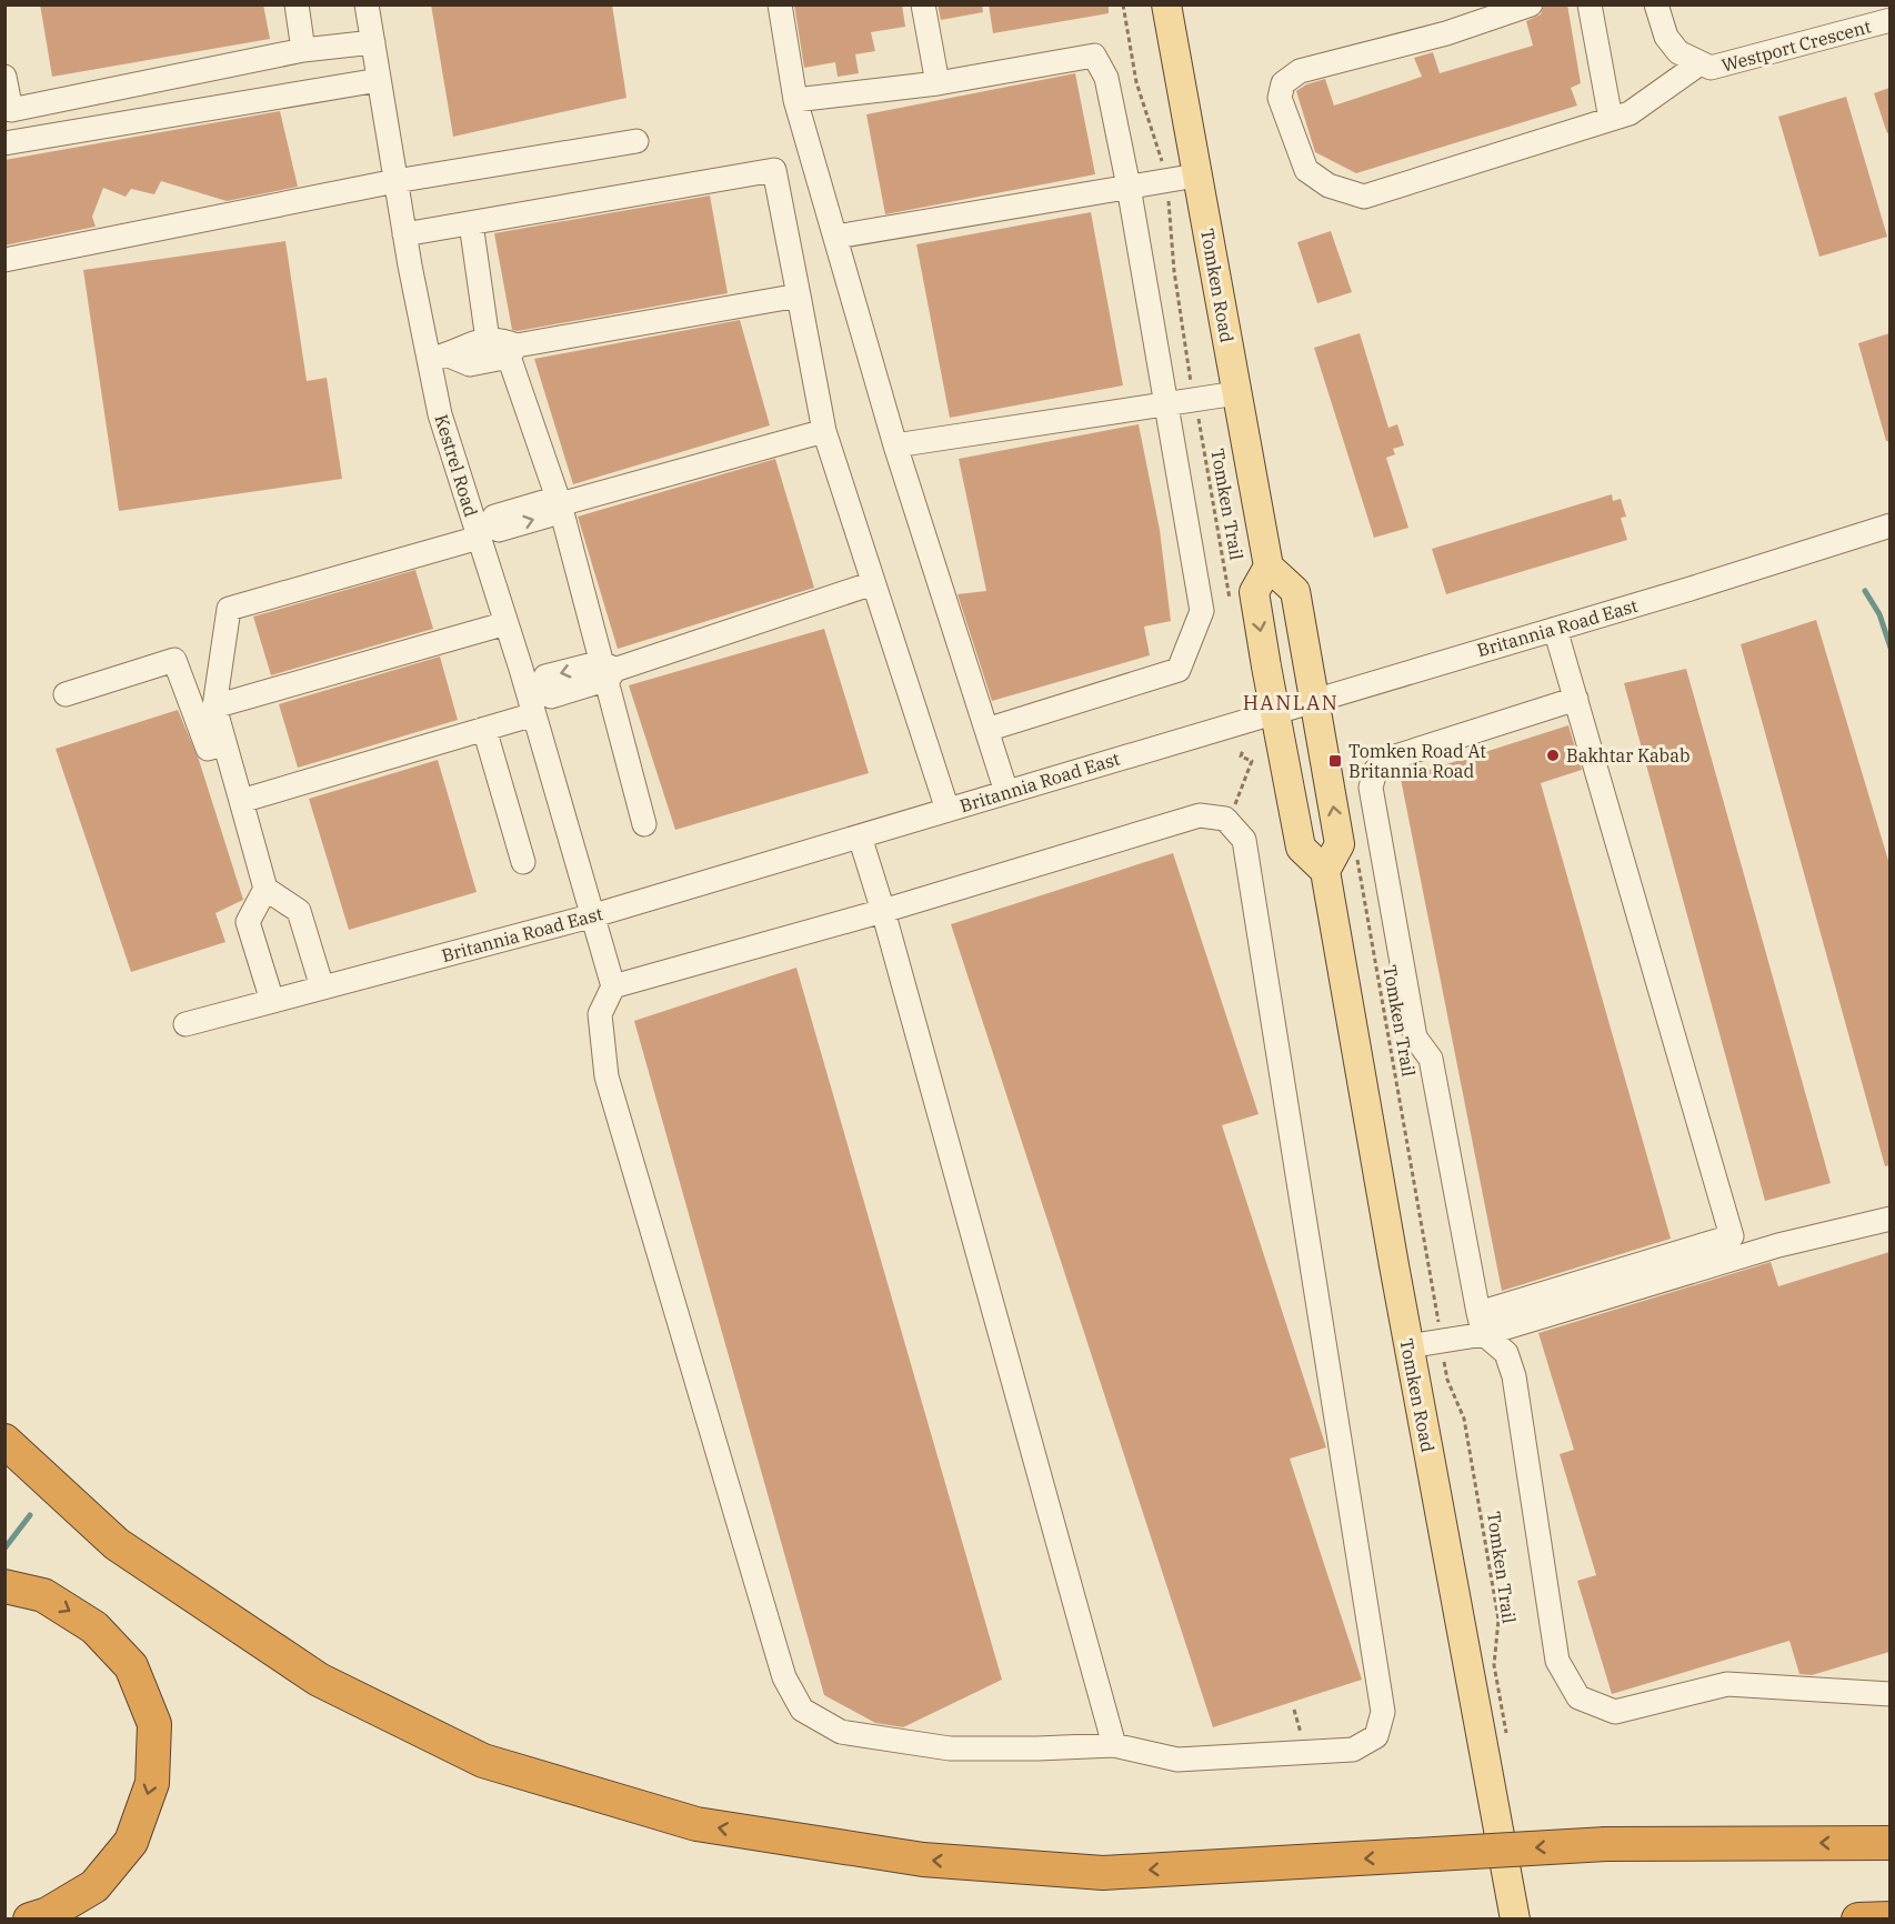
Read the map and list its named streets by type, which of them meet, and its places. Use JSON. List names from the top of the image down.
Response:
{
  "streets": {
    "main road": ["Tomken Road"],
    "street": ["Westport Crescent", "Kestrel Road", "Britannia Road East"],
    "path": ["Tomken Trail"]
  },
  "crossings": [
    ["Kestrel Road", "Britannia Road East"]
  ],
  "districts": ["HANLAN"],
  "places": {
    "other": ["Bakhtar Kabab"],
    "transit": ["Tomken Road At Britannia Road"]
  }
}
